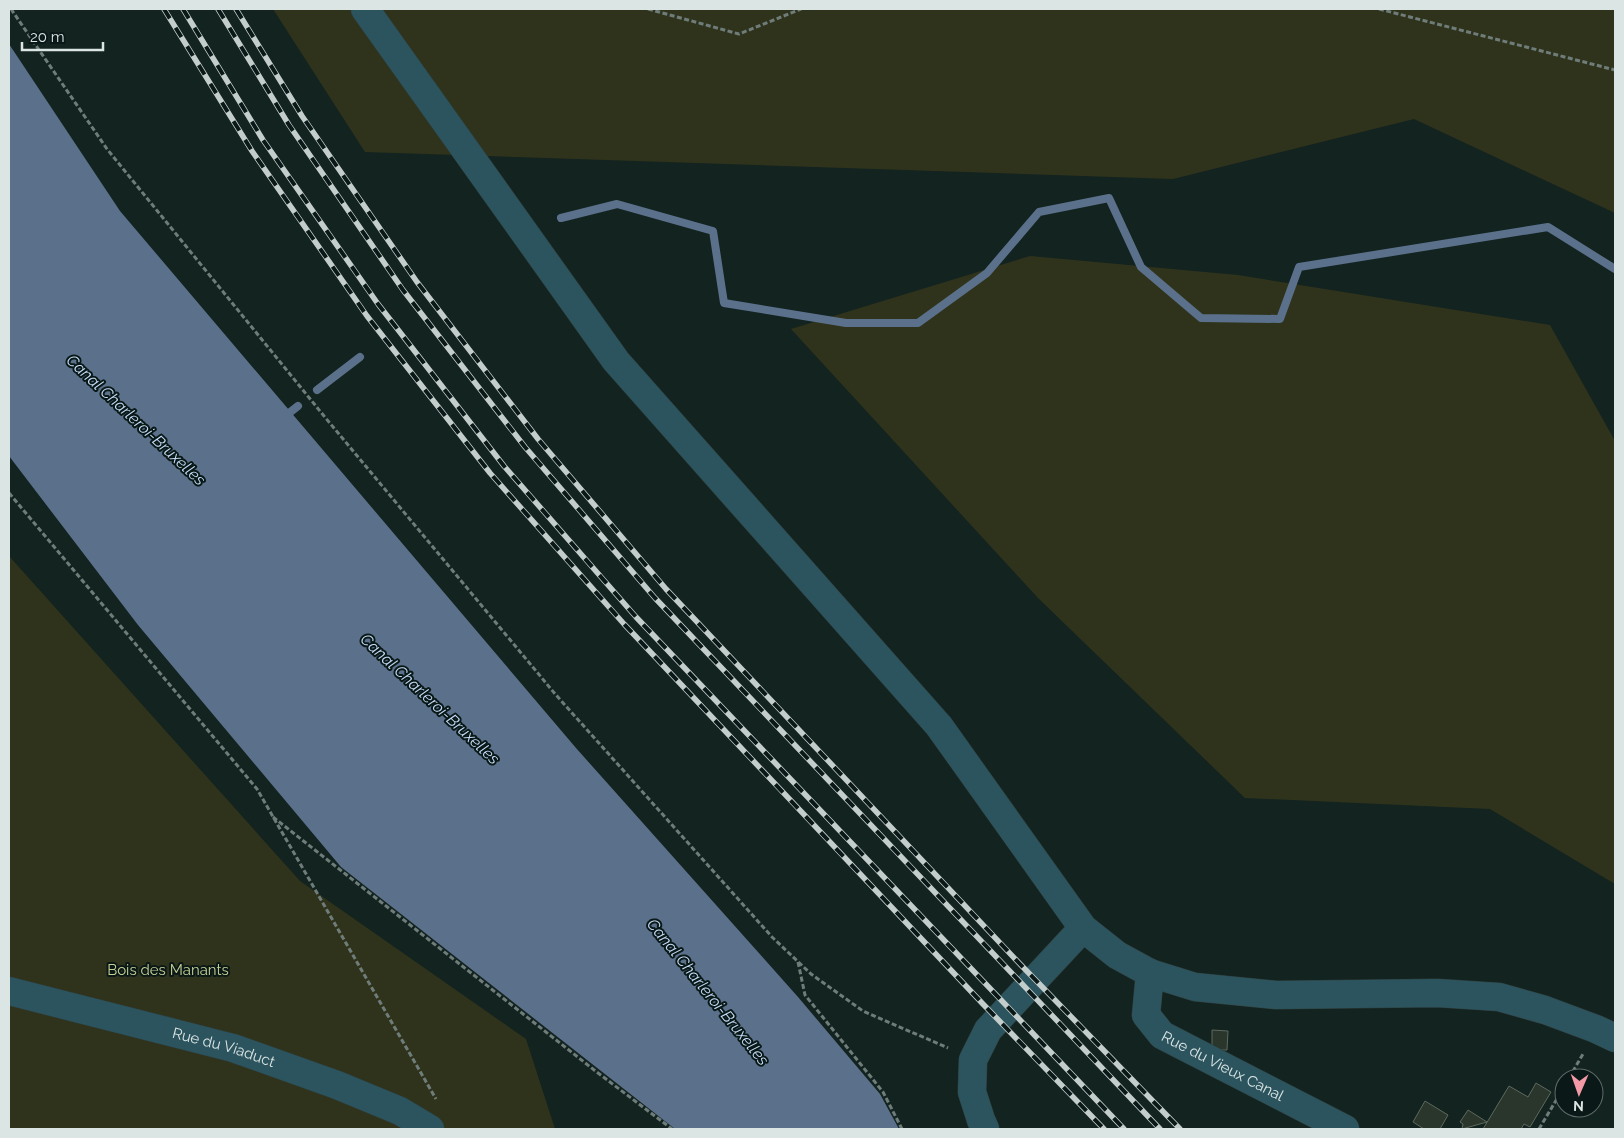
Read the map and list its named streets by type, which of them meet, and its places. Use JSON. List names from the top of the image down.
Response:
{
  "streets": {
    "street": ["Rue du Viaduct", "Rue du Vieux Canal"]
  },
  "water": ["Canal Charleroi-Bruxelles"],
  "parks": ["Bois des Manants"],
  "scale_bar": "20 m",
  "north": "bottom"
}
